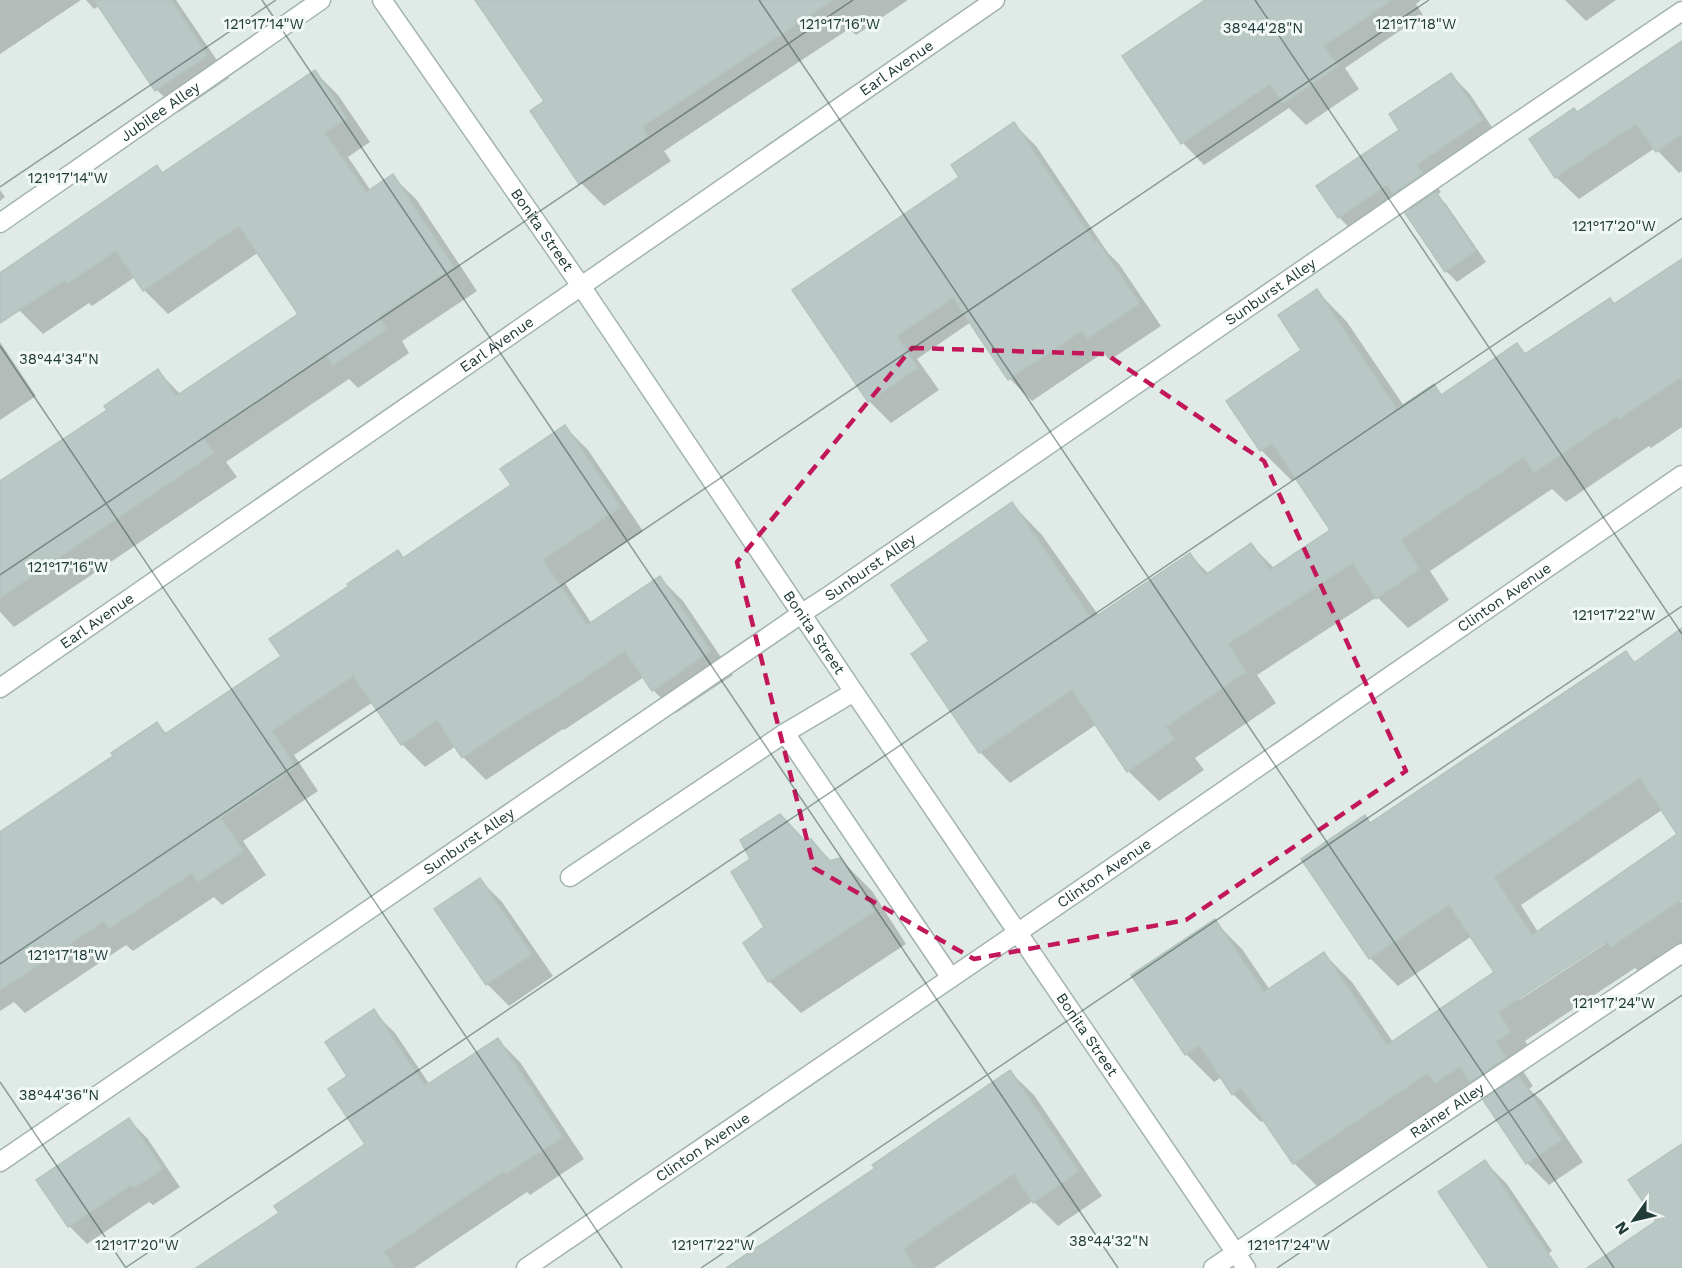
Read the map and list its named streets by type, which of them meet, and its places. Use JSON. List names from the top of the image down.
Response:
{
  "streets": {
    "street": [
      "Earl Avenue",
      "Jubilee Alley",
      "Bonita Street",
      "Sunburst Alley",
      "Clinton Avenue",
      "Rainer Alley"
    ]
  },
  "crossings": [
    ["Earl Avenue", "Bonita Street"],
    ["Bonita Street", "Sunburst Alley"],
    ["Bonita Street", "Clinton Avenue"],
    ["Bonita Street", "Rainer Alley"]
  ],
  "north": "bottom left",
  "coordinates": [
    "121°17'14\"W",
    "121°17'16\"W",
    "121°17'18\"W",
    "38°44'28\"N",
    "121°17'20\"W",
    "38°44'34\"N",
    "121°17'22\"W",
    "121°17'24\"W",
    "38°44'36\"N",
    "38°44'32\"N"
  ]
}
